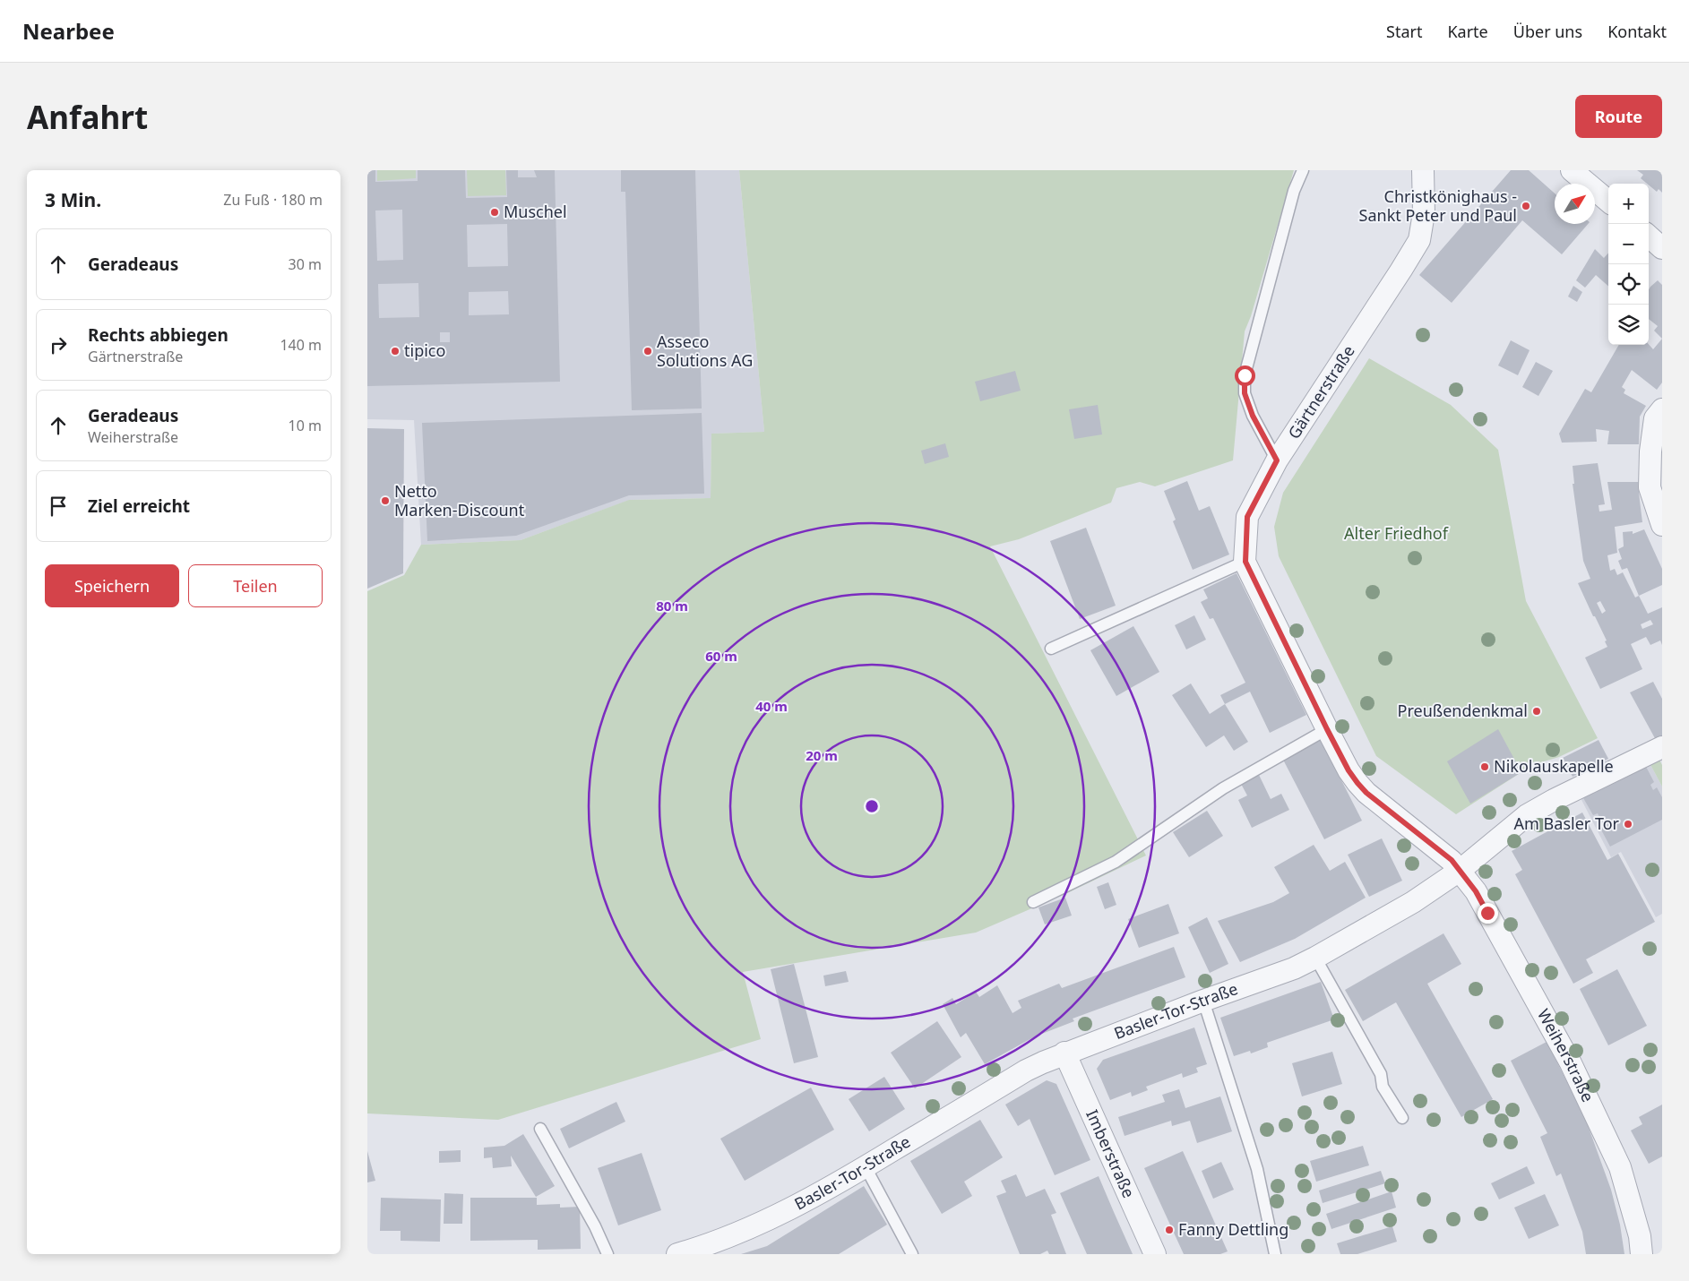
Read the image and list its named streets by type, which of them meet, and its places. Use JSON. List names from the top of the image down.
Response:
{
  "streets": {
    "street": [
      "Gärtnerstraße",
      "Basler-Tor-Straße",
      "Weiherstraße",
      "Imberstraße"
    ]
  },
  "crossings": [
    ["Gärtnerstraße", "Basler-Tor-Straße"],
    ["Gärtnerstraße", "Weiherstraße"],
    ["Basler-Tor-Straße", "Weiherstraße"],
    ["Basler-Tor-Straße", "Imberstraße"]
  ],
  "parks": ["Alter Friedhof"],
  "places": [
    "Christkönighaus - Sankt Peter und Paul",
    "Muschel",
    "tipico",
    "Asseco Solutions AG",
    "Netto Marken-Discount",
    "Preußendenkmal",
    "Nikolauskapelle",
    "Am Basler Tor",
    "Fanny Dettling"
  ],
  "north": "top right",
  "page": {
    "header": "Nearbee",
    "nav": [
      "Start",
      "Karte",
      "Über uns",
      "Kontakt"
    ],
    "buttons": [
      "Route",
      ["Speichern", "Teilen"]
    ],
    "title": "Anfahrt",
    "heading": ["3 Min.", "Zu Fuß · 180 m"],
    "map_buttons": ["+", "−"],
    "list": [
      ["Geradeaus", "30 m"],
      ["Rechts abbiegen", "Gärtnerstraße", "140 m"],
      ["Geradeaus", "Weiherstraße", "10 m"],
      "Ziel erreicht"
    ]
  },
  "rings": [
    "80 m",
    "60 m",
    "40 m",
    "20 m"
  ]
}
